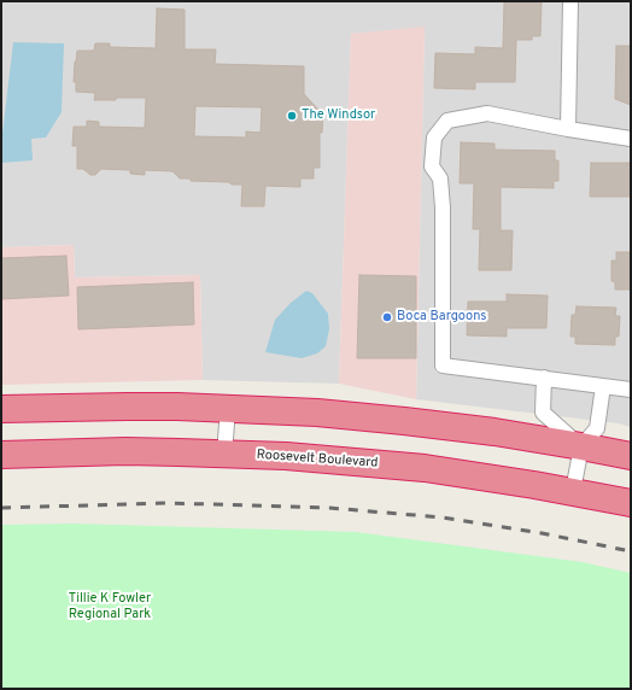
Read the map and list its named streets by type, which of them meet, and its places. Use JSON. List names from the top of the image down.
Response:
{
  "streets": {
    "highway": ["Roosevelt Boulevard"]
  },
  "parks": ["Tillie K Fowler Regional Park"],
  "places": ["The Windsor", "Boca Bargoons"]
}
